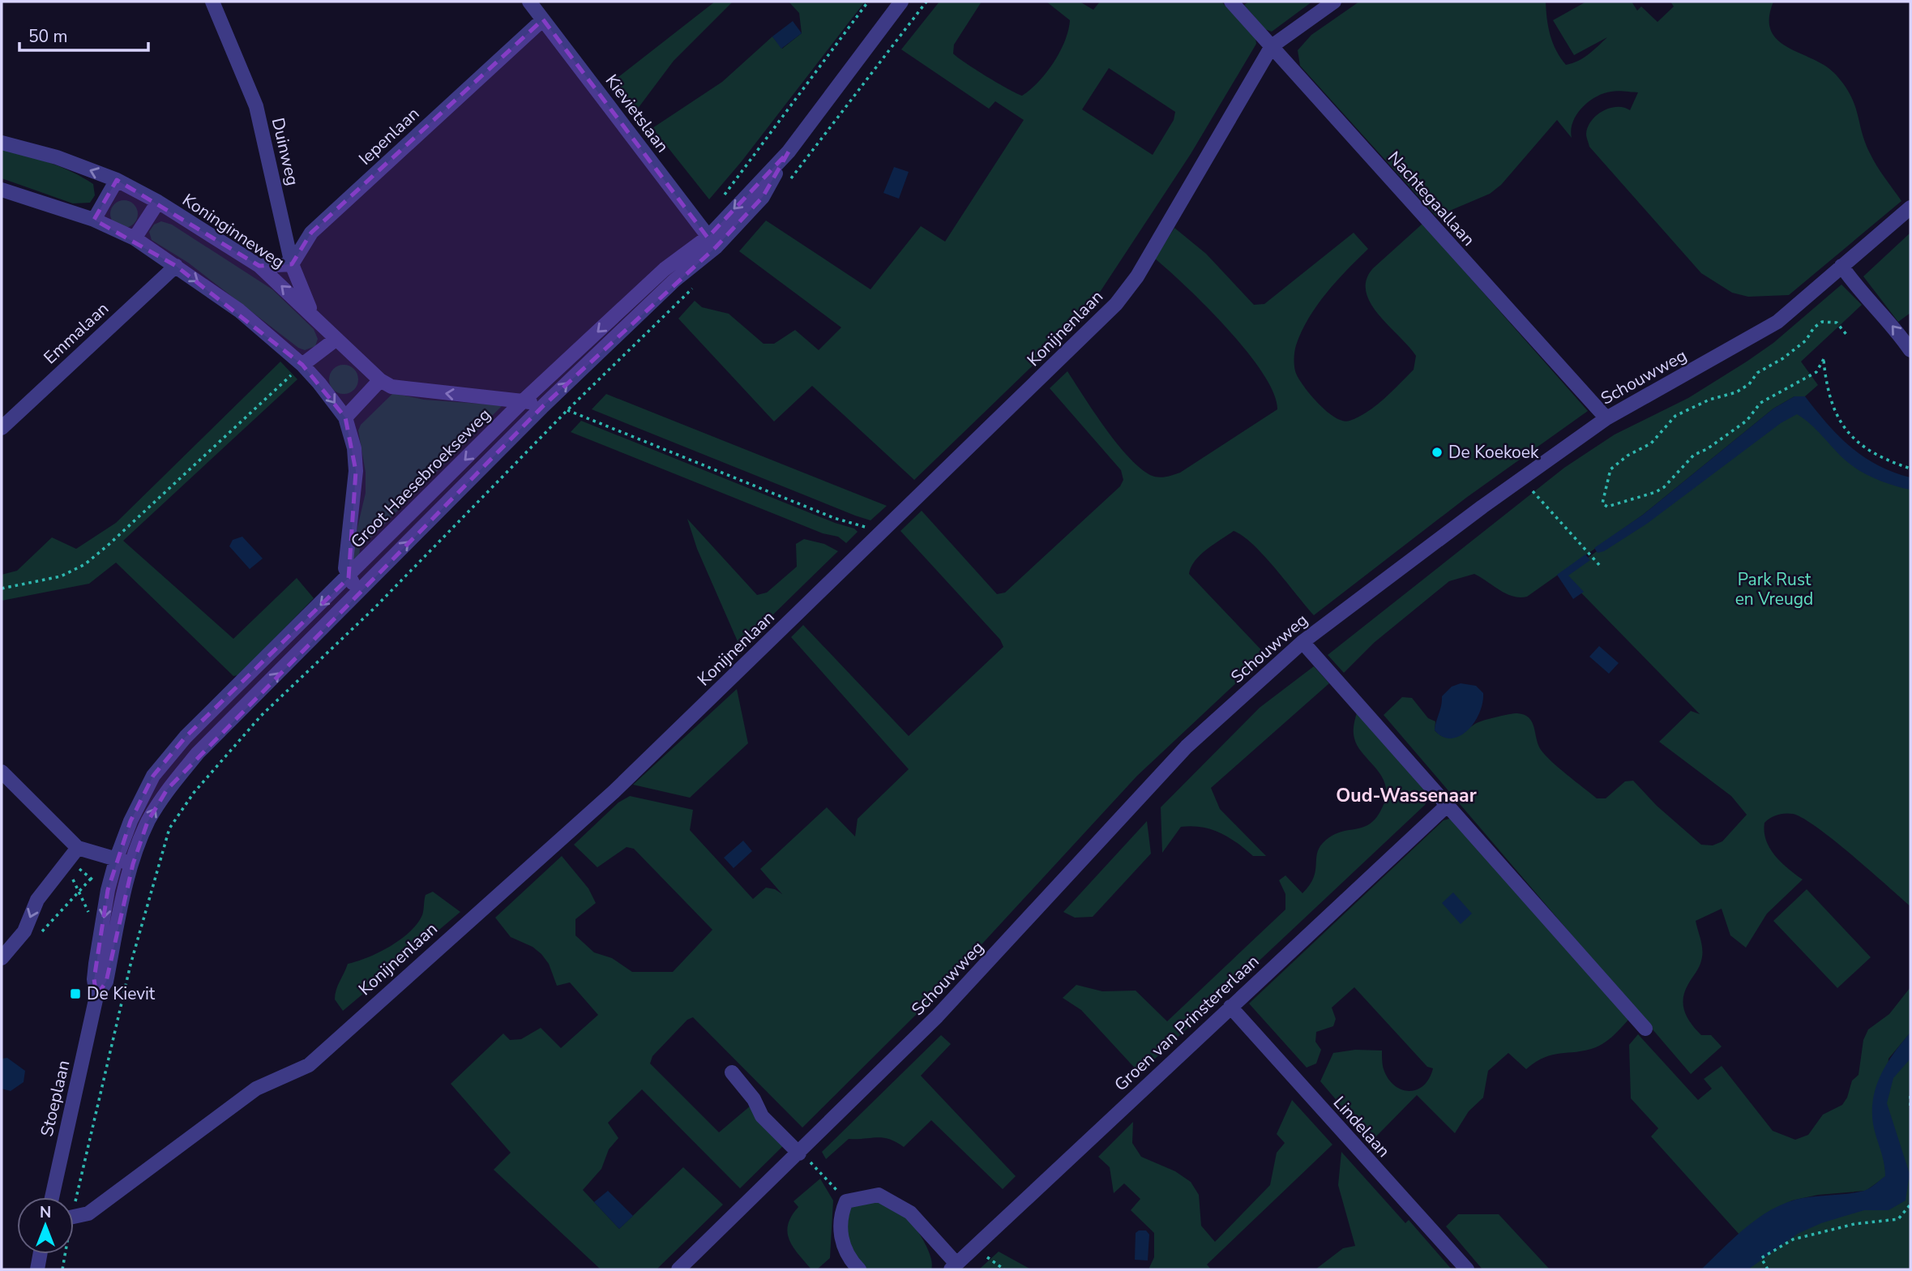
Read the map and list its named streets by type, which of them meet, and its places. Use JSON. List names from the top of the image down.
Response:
{
  "streets": {
    "street": [
      "Kievietslaan",
      "Iepenlaan",
      "Duinweg",
      "Nachtegaallaan",
      "Koninginneweg",
      "Konijnenlaan",
      "Emmalaan",
      "Schouwweg",
      "Groot Haesebroekseweg",
      "Groen van Prinstererlaan",
      "Stoeplaan",
      "Lindelaan"
    ]
  },
  "crossings": [
    ["Kievietslaan", "Iepenlaan"],
    ["Kievietslaan", "Groot Haesebroekseweg"],
    ["Iepenlaan", "Duinweg"],
    ["Duinweg", "Koninginneweg"],
    ["Nachtegaallaan", "Konijnenlaan"],
    ["Nachtegaallaan", "Schouwweg"],
    ["Koninginneweg", "Groot Haesebroekseweg"],
    ["Groot Haesebroekseweg", "Stoeplaan"],
    ["Groen van Prinstererlaan", "Lindelaan"]
  ],
  "districts": ["Oud-Wassenaar"],
  "parks": ["Park Rust en Vreugd"],
  "places": {
    "other": ["De Koekoek"],
    "transit": ["De Kievit"]
  },
  "scale_bar": "50 m",
  "north": "top"
}
